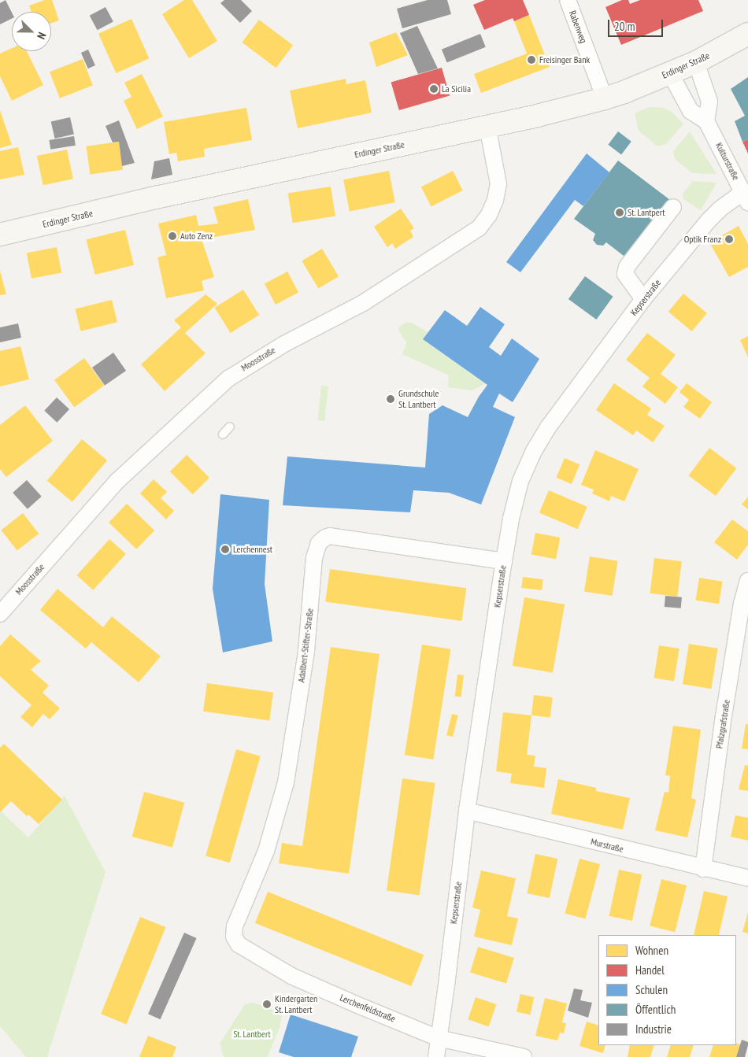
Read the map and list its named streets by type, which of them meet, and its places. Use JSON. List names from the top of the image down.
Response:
{
  "streets": {
    "street": [
      "Rabenweg",
      "Erdinger Straße",
      "Kulturstraße",
      "Kepserstraße",
      "Moosstraße",
      "Adalbert-Stifter-Straße",
      "Pfalzgrafstraße",
      "Murstraße",
      "Lerchenfeldstraße"
    ]
  },
  "crossings": [
    ["Rabenweg", "Erdinger Straße"],
    ["Erdinger Straße", "Kulturstraße"],
    ["Erdinger Straße", "Moosstraße"],
    ["Kulturstraße", "Kepserstraße"],
    ["Kepserstraße", "Adalbert-Stifter-Straße"],
    ["Kepserstraße", "Murstraße"],
    ["Kepserstraße", "Lerchenfeldstraße"],
    ["Adalbert-Stifter-Straße", "Lerchenfeldstraße"],
    ["Pfalzgrafstraße", "Murstraße"]
  ],
  "parks": ["St. Lantbert"],
  "places": [
    "Freisinger Bank",
    "La Sicilia",
    "St. Lantpert",
    "Auto Zenz",
    "Optik Franz",
    "Grundschule St. Lantbert",
    "Lerchennest",
    "Kindergarten St. Lantbert"
  ],
  "legend": [
    "Wohnen",
    "Handel",
    "Schulen",
    "Öffentlich",
    "Industrie"
  ],
  "scale_bar": "20 m",
  "north": "bottom right"
}
